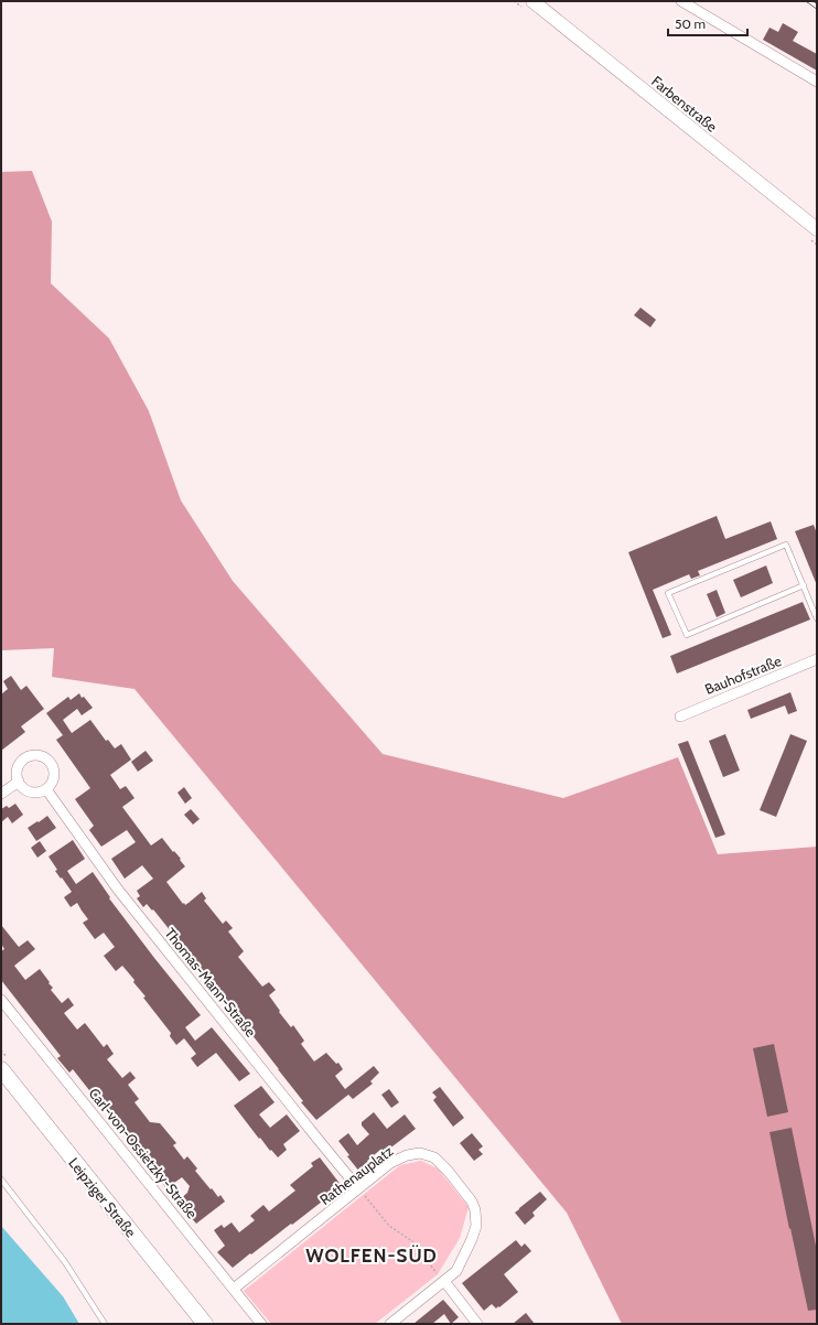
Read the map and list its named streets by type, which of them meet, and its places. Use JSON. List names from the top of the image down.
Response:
{
  "streets": {
    "main road": ["Leipziger Straße"],
    "street": [
      "Farbenstraße",
      "Bauhofstraße",
      "Thomas-Mann-Straße",
      "Carl-von-Ossietzky-Straße",
      "Rathenauplatz"
    ]
  },
  "crossings": [
    ["Thomas-Mann-Straße", "Rathenauplatz"],
    ["Carl-von-Ossietzky-Straße", "Rathenauplatz"]
  ],
  "districts": ["WOLFEN-SÜD"],
  "scale_bar": "50 m"
}
